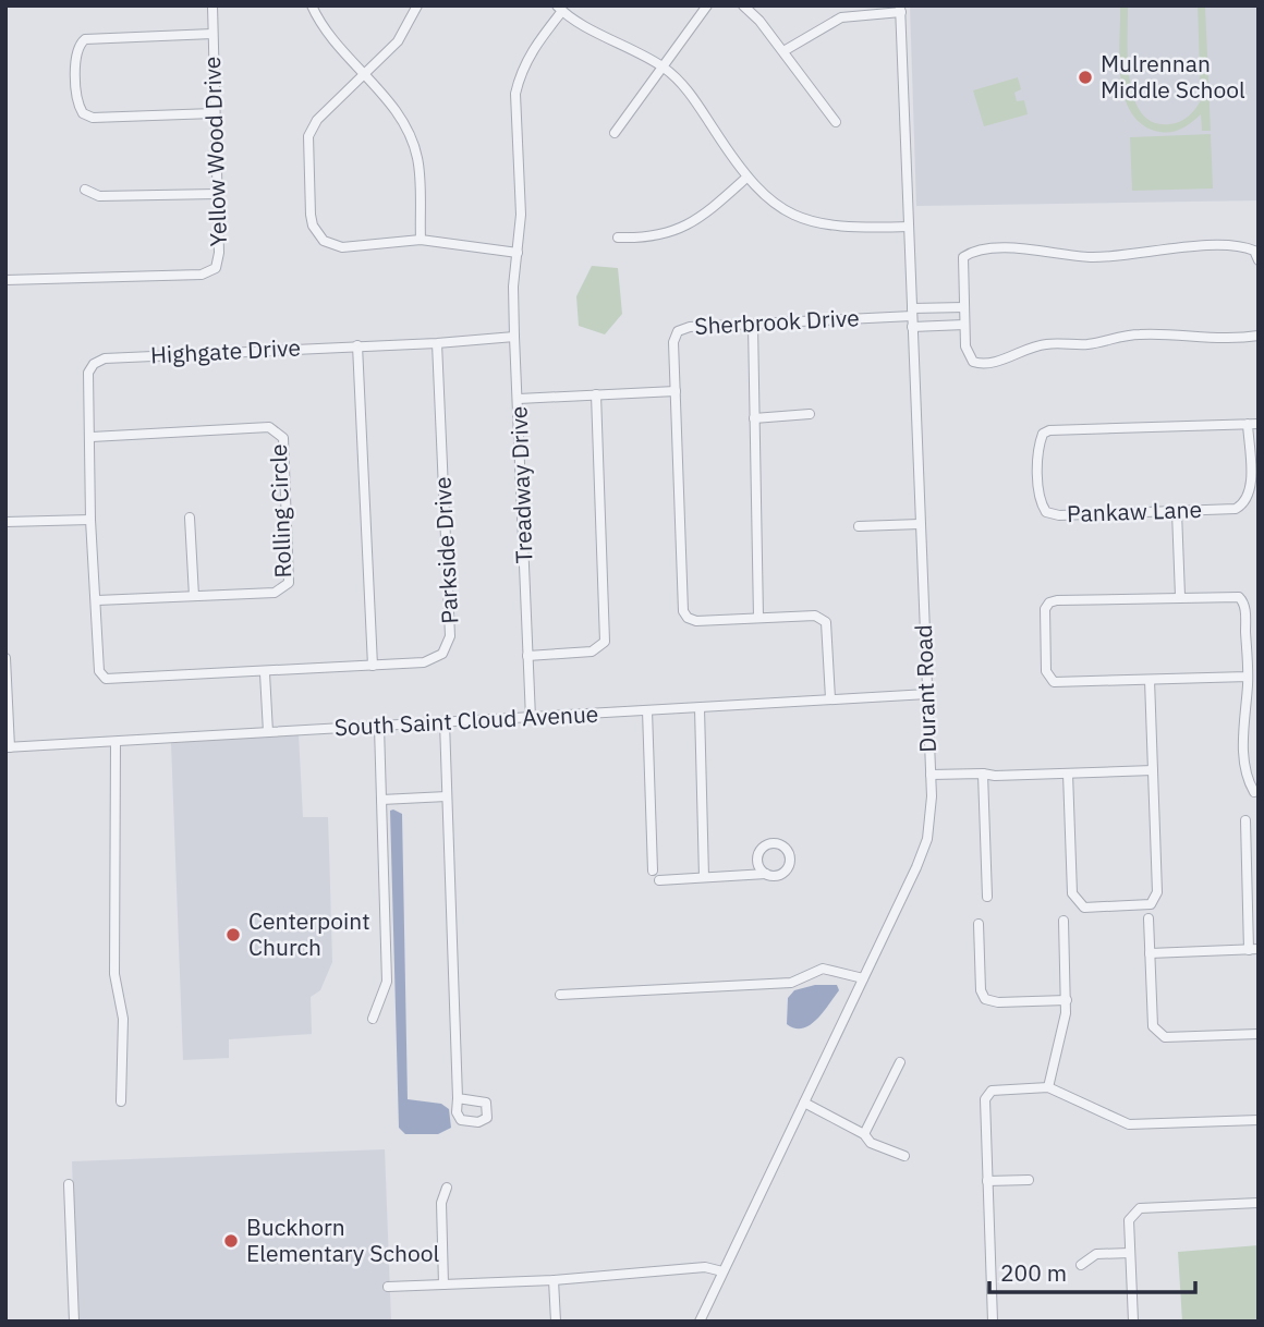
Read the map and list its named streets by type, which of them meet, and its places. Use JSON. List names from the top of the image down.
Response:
{
  "streets": {
    "street": [
      "Yellow Wood Drive",
      "Sherbrook Drive",
      "Highgate Drive",
      "Treadway Drive",
      "Rolling Circle",
      "Pankaw Lane",
      "Parkside Drive",
      "Durant Road",
      "South Saint Cloud Avenue"
    ]
  },
  "crossings": [
    ["Sherbrook Drive", "Durant Road"],
    ["Highgate Drive", "Treadway Drive"],
    ["Highgate Drive", "Rolling Circle"],
    ["Highgate Drive", "Parkside Drive"],
    ["Treadway Drive", "South Saint Cloud Avenue"],
    ["Durant Road", "South Saint Cloud Avenue"]
  ],
  "places": ["Mulrennan Middle School", "Centerpoint Church", "Buckhorn Elementary School"],
  "scale_bar": "200 m"
}
